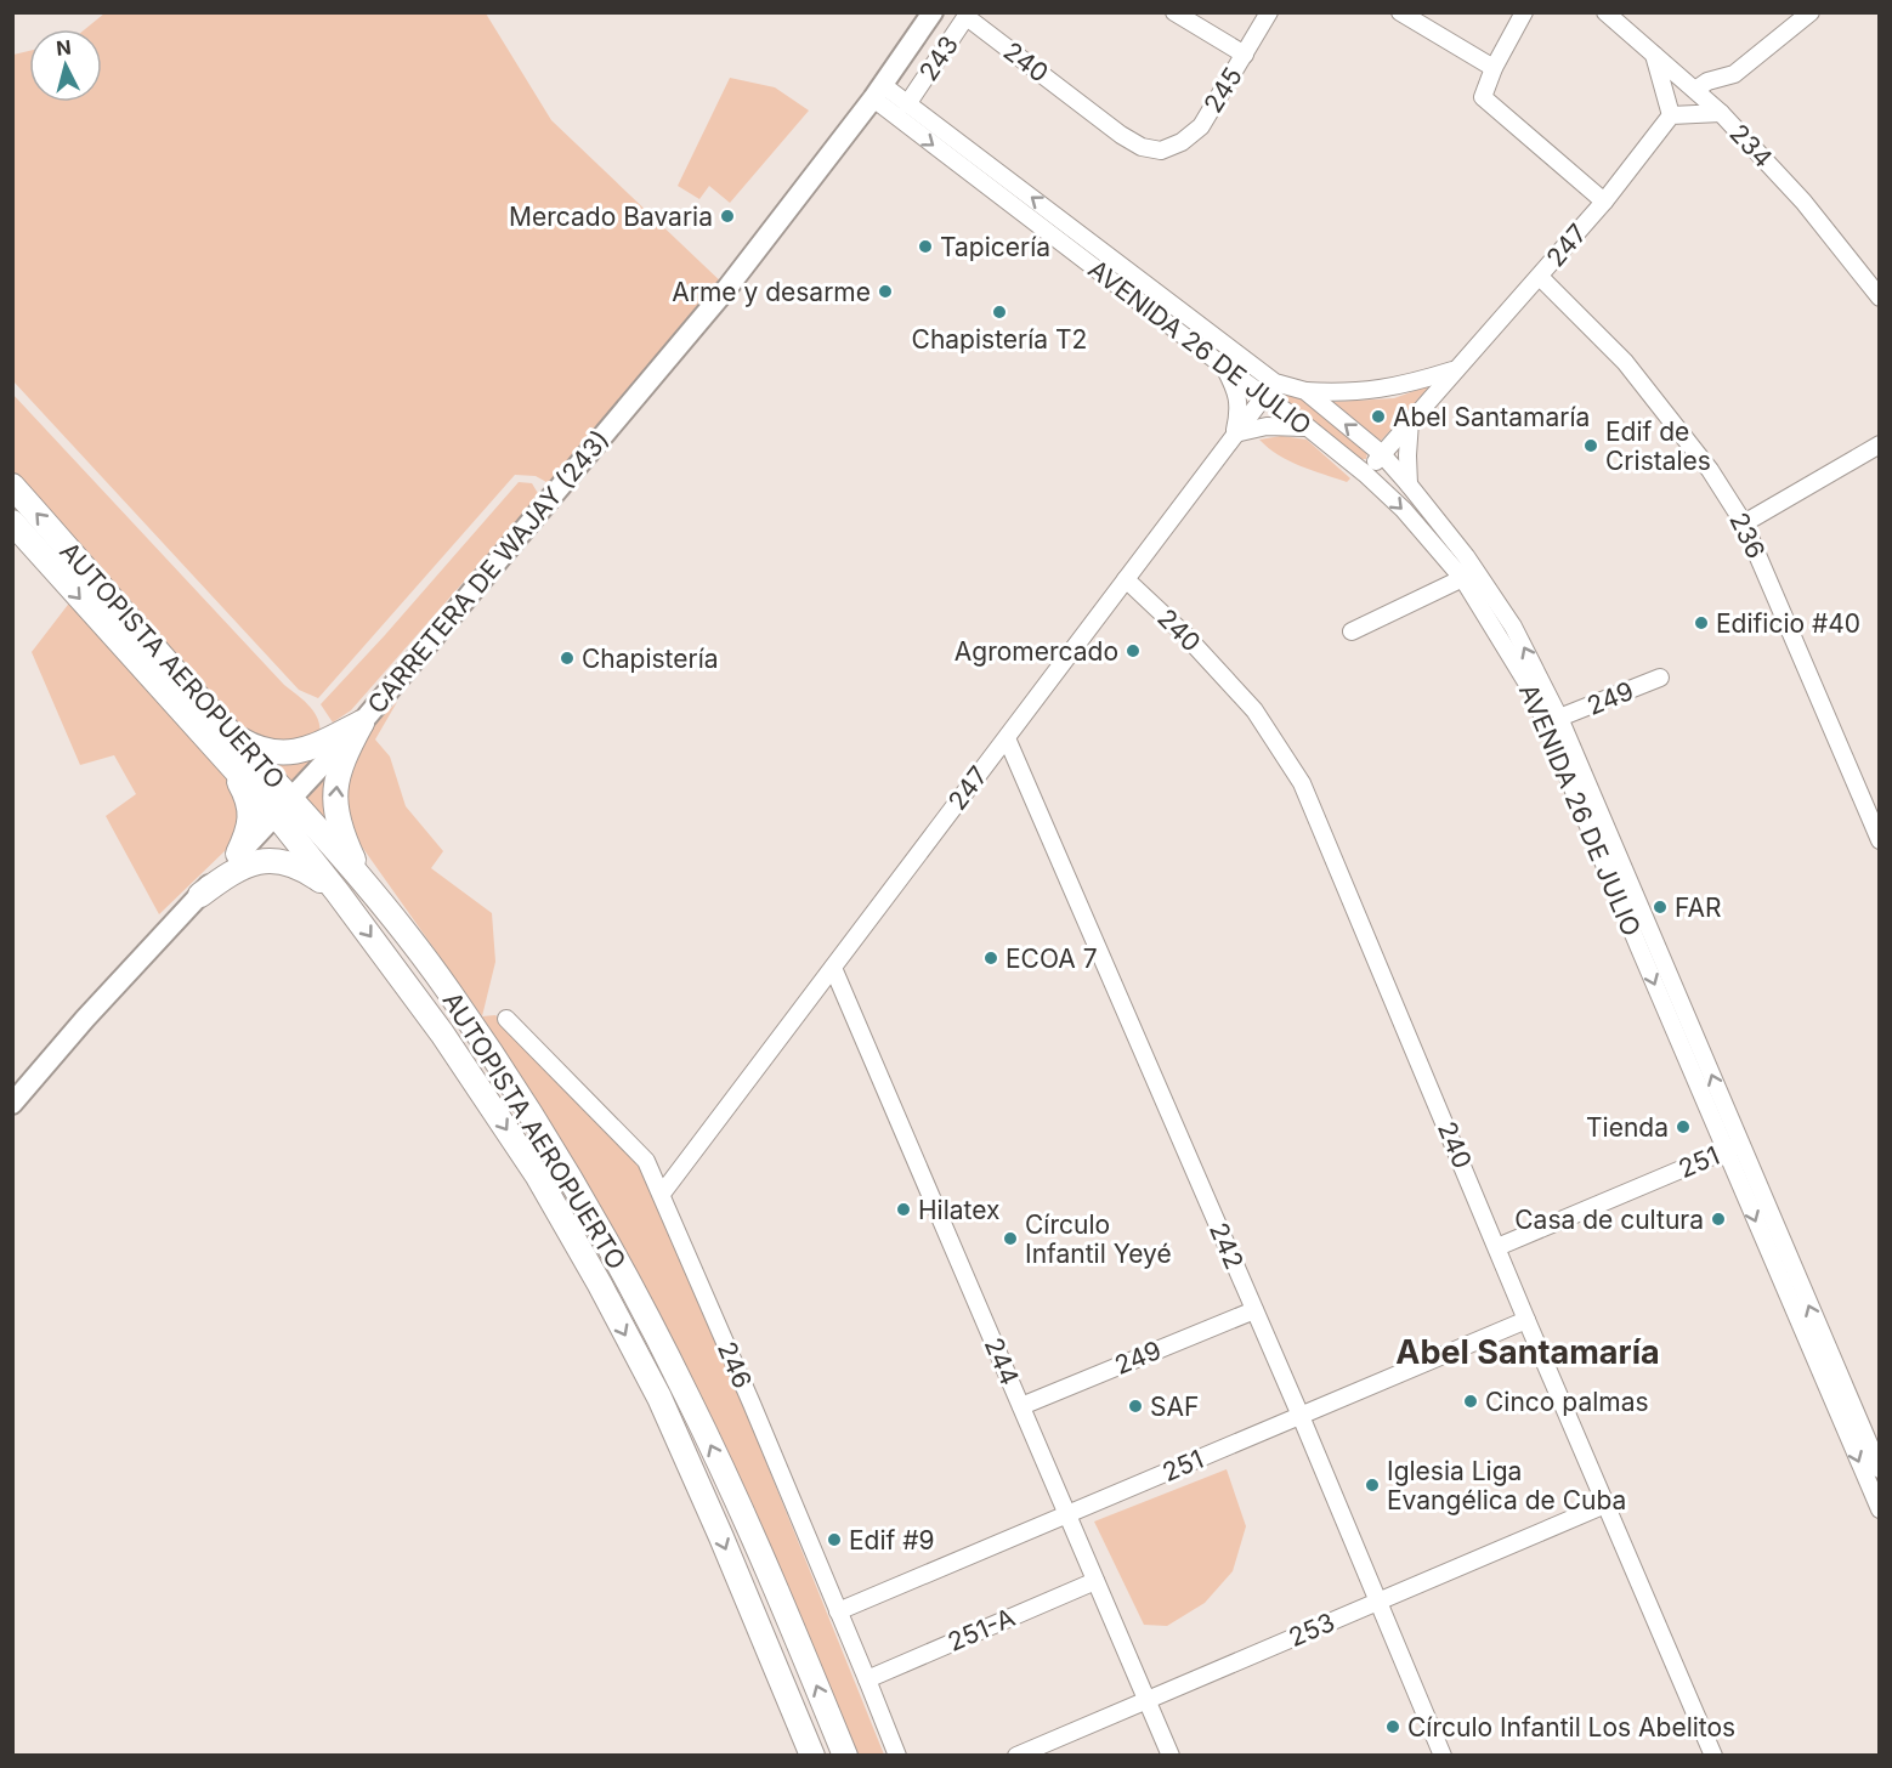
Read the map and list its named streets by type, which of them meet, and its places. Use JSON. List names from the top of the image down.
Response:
{
  "streets": {
    "highway": ["AUTOPISTA AEROPUERTO"],
    "main road": ["CARRETERA DE WAJAY (243)"],
    "street": [
      "243",
      "240",
      "245",
      "234",
      "247",
      "AVENIDA 26 DE JULIO",
      "236",
      "249",
      "251",
      "242",
      "244",
      "246",
      "251-A",
      "253"
    ]
  },
  "crossings": [
    ["243", "240"],
    ["243", "AVENIDA 26 DE JULIO"],
    ["240", "245"],
    ["240", "247"],
    ["240", "251"],
    ["240", "253"],
    ["247", "AVENIDA 26 DE JULIO"],
    ["247", "236"],
    ["247", "242"],
    ["247", "244"],
    ["247", "246"],
    ["AVENIDA 26 DE JULIO", "CARRETERA DE WAJAY (243)"],
    ["AVENIDA 26 DE JULIO", "249"],
    ["AVENIDA 26 DE JULIO", "251"],
    ["CARRETERA DE WAJAY (243)", "AUTOPISTA AEROPUERTO"],
    ["249", "242"],
    ["249", "244"],
    ["251", "242"],
    ["251", "244"],
    ["251", "246"],
    ["242", "253"],
    ["244", "251-A"],
    ["244", "253"],
    ["246", "251-A"]
  ],
  "districts": ["Abel Santamaría"],
  "places": [
    "Mercado Bavaria",
    "Tapicería",
    "Arme y desarme",
    "Chapistería T2",
    "Abel Santamaría",
    "Edif de Cristales",
    "Edificio #40",
    "Agromercado",
    "Chapistería",
    "FAR",
    "ECOA 7",
    "Tienda",
    "Hilatex",
    "Casa de cultura",
    "Círculo Infantil Yeyé",
    "Cinco palmas",
    "SAF",
    "Iglesia Liga Evangélica de Cuba",
    "Edif #9",
    "Círculo Infantil Los Abelitos"
  ],
  "north": "top"
}
